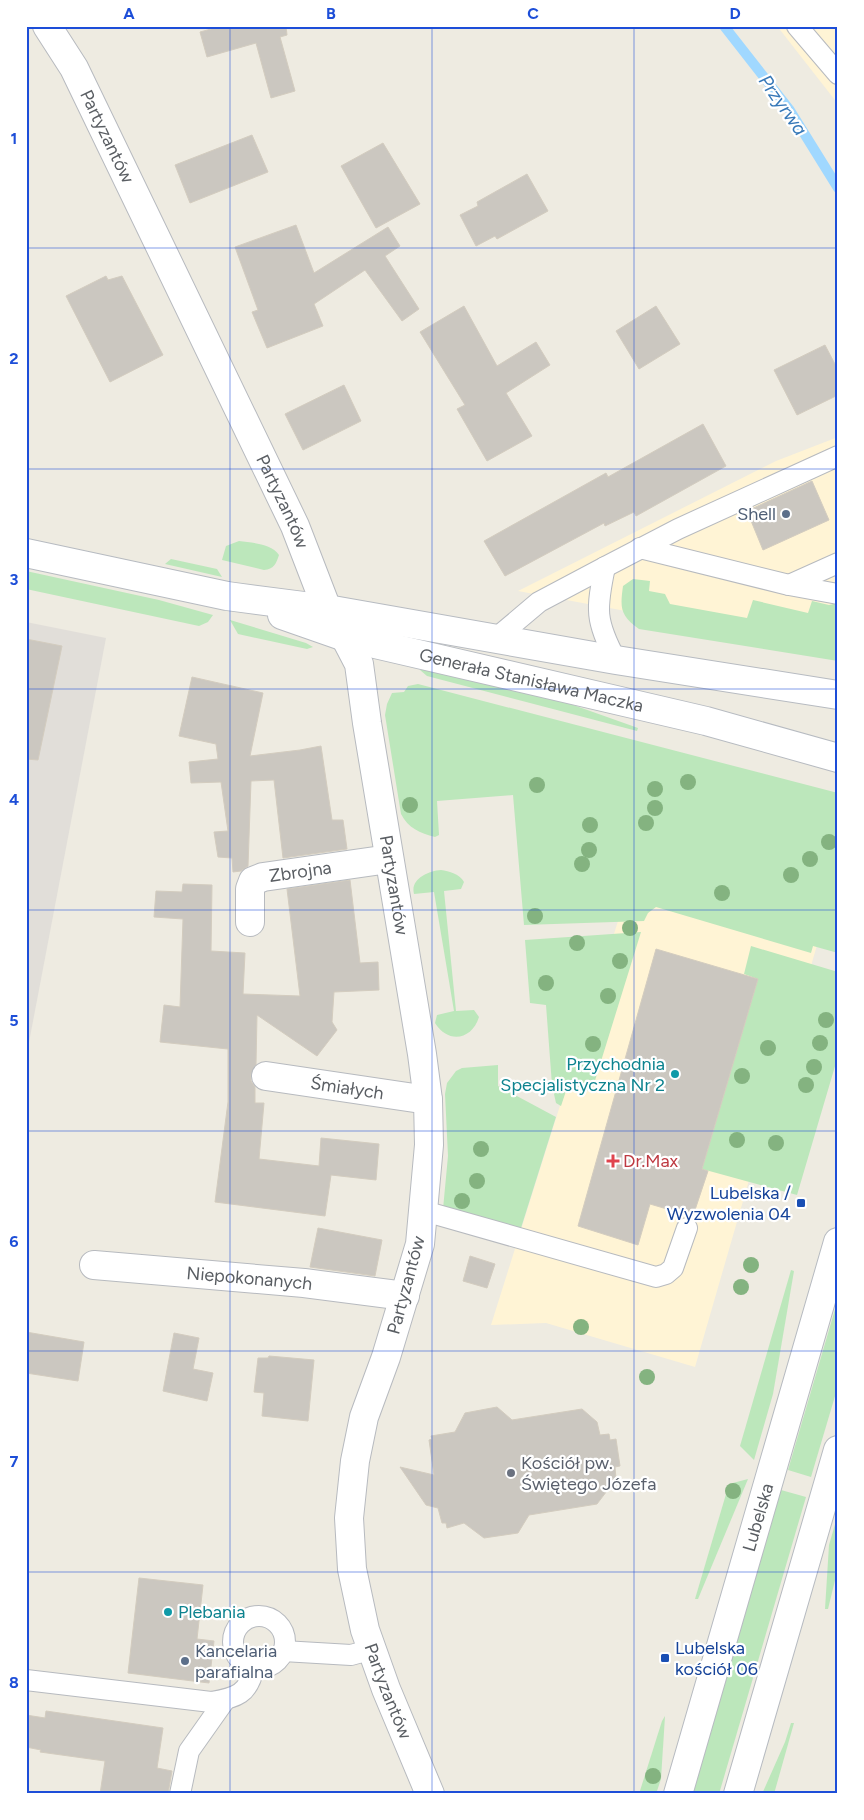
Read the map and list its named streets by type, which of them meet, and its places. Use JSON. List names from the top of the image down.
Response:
{
  "streets": {
    "street": [
      "Partyzantów",
      "Generała Stanisława Maczka",
      "Zbrojna",
      "Śmiałych",
      "Niepokonanych",
      "Lubelska"
    ]
  },
  "crossings": [
    ["Partyzantów", "Generała Stanisława Maczka"],
    ["Partyzantów", "Zbrojna"],
    ["Partyzantów", "Śmiałych"],
    ["Partyzantów", "Niepokonanych"]
  ],
  "water": ["Przyrwa"],
  "places": {
    "other": [
      "Shell",
      "Przychodnia Specjalistyczna Nr 2",
      "Kościół pw. Świętego Józefa",
      "Plebania",
      "Kancelaria parafialna"
    ],
    "health": ["Dr.Max"],
    "transit": ["Lubelska / Wyzwolenia 04", "Lubelska kościół 06"]
  },
  "grid": {
    "columns": [
      "A",
      "B",
      "C",
      "D"
    ],
    "rows": [
      "1",
      "2",
      "3",
      "4",
      "5",
      "6",
      "7",
      "8"
    ]
  }
}
